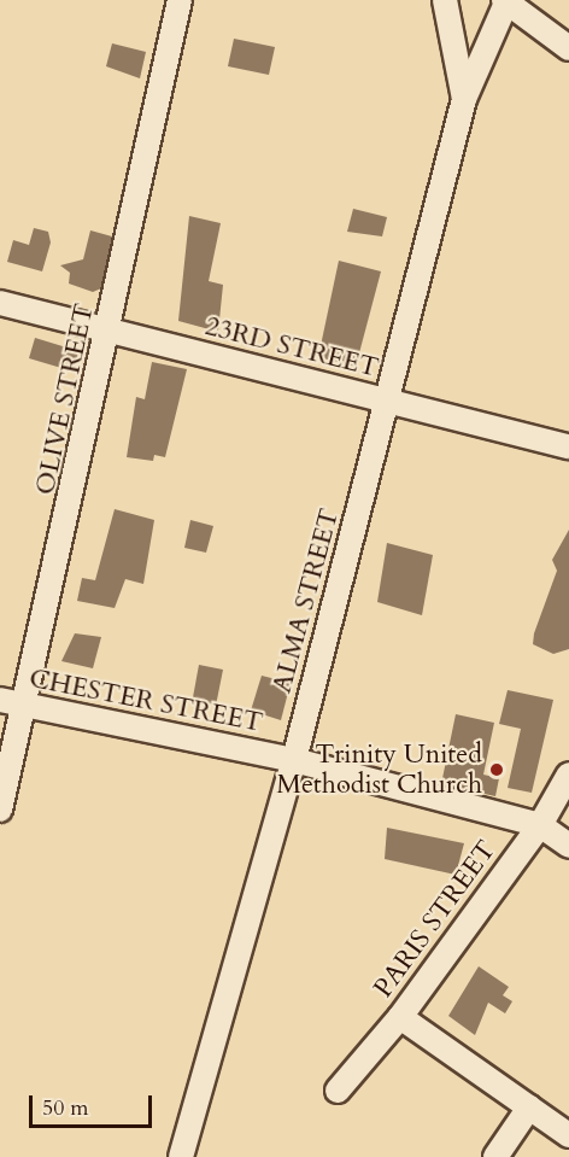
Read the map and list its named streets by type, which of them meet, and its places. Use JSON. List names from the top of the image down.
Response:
{
  "streets": {
    "street": [
      "23RD STREET",
      "OLIVE STREET",
      "ALMA STREET",
      "CHESTER STREET",
      "PARIS STREET"
    ]
  },
  "crossings": [
    ["23RD STREET", "OLIVE STREET"],
    ["23RD STREET", "ALMA STREET"],
    ["OLIVE STREET", "CHESTER STREET"],
    ["ALMA STREET", "CHESTER STREET"],
    ["CHESTER STREET", "PARIS STREET"]
  ],
  "places": ["Trinity United Methodist Church"],
  "scale_bar": "50 m"
}
